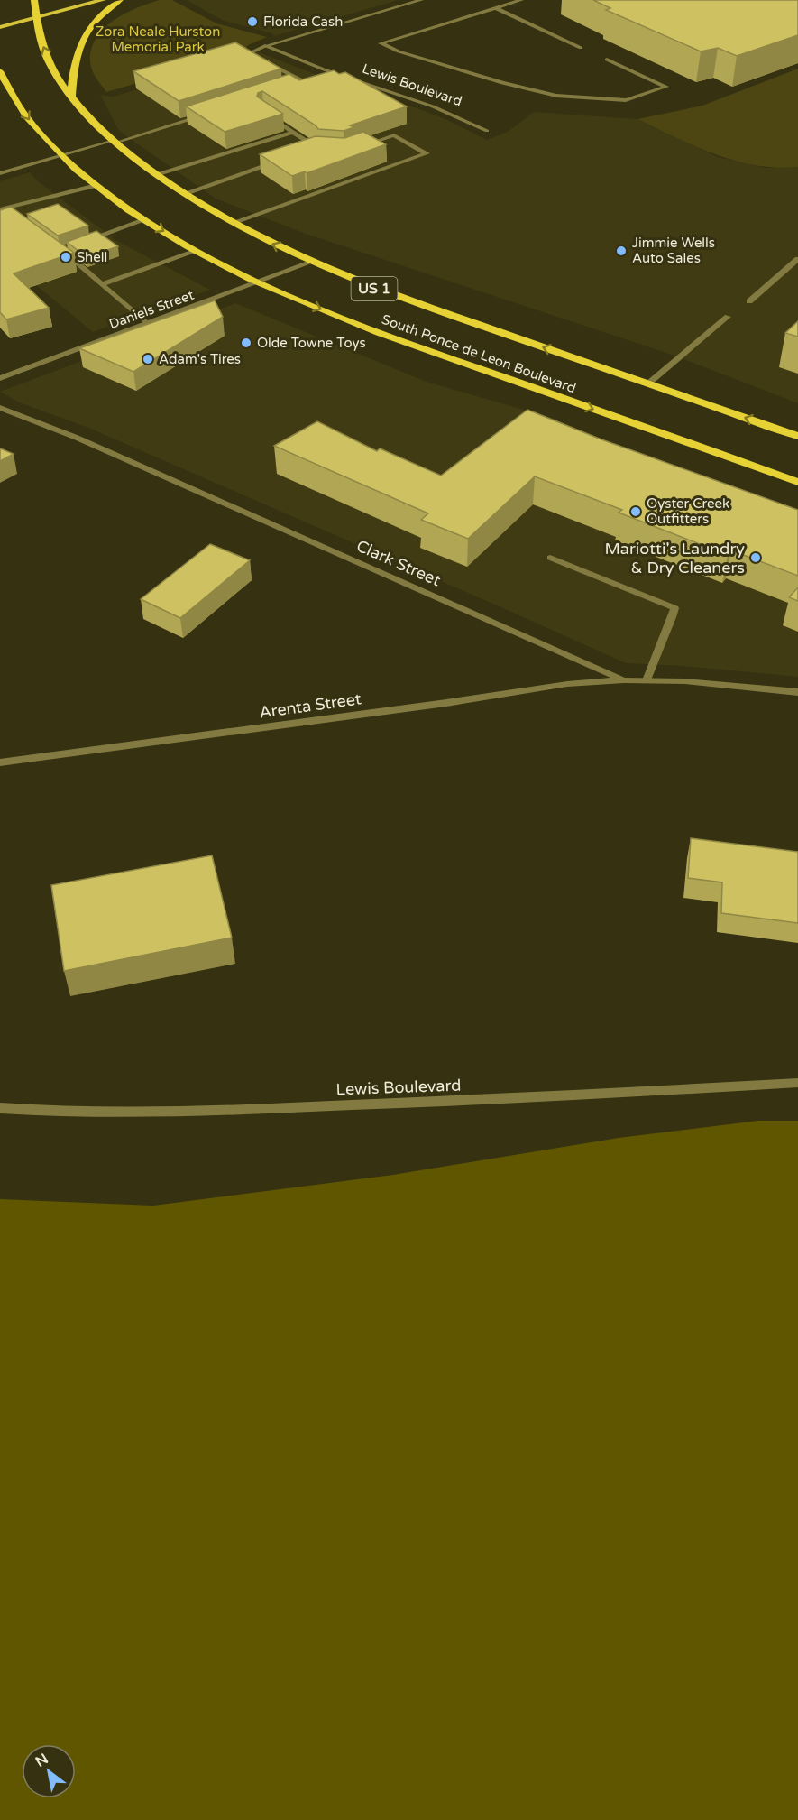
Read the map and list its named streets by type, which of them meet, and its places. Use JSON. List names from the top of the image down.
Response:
{
  "streets": {
    "highway": ["US 1", "South Ponce de Leon Boulevard"],
    "street": [
      "Lewis Boulevard",
      "Daniels Street",
      "Clark Street",
      "Arenta Street"
    ]
  },
  "crossings": [
    ["US 1", "South Ponce de Leon Boulevard"],
    ["Daniels Street", "South Ponce de Leon Boulevard"],
    ["Clark Street", "Arenta Street"]
  ],
  "parks": ["Zora Neale Hurston Memorial Park"],
  "places": [
    "Florida Cash",
    "Jimmie Wells Auto Sales",
    "Shell",
    "Olde Towne Toys",
    "Adam's Tires",
    "Oyster Creek Outfitters",
    "Mariotti's Laundry & Dry Cleaners"
  ],
  "north": "top left"
}
